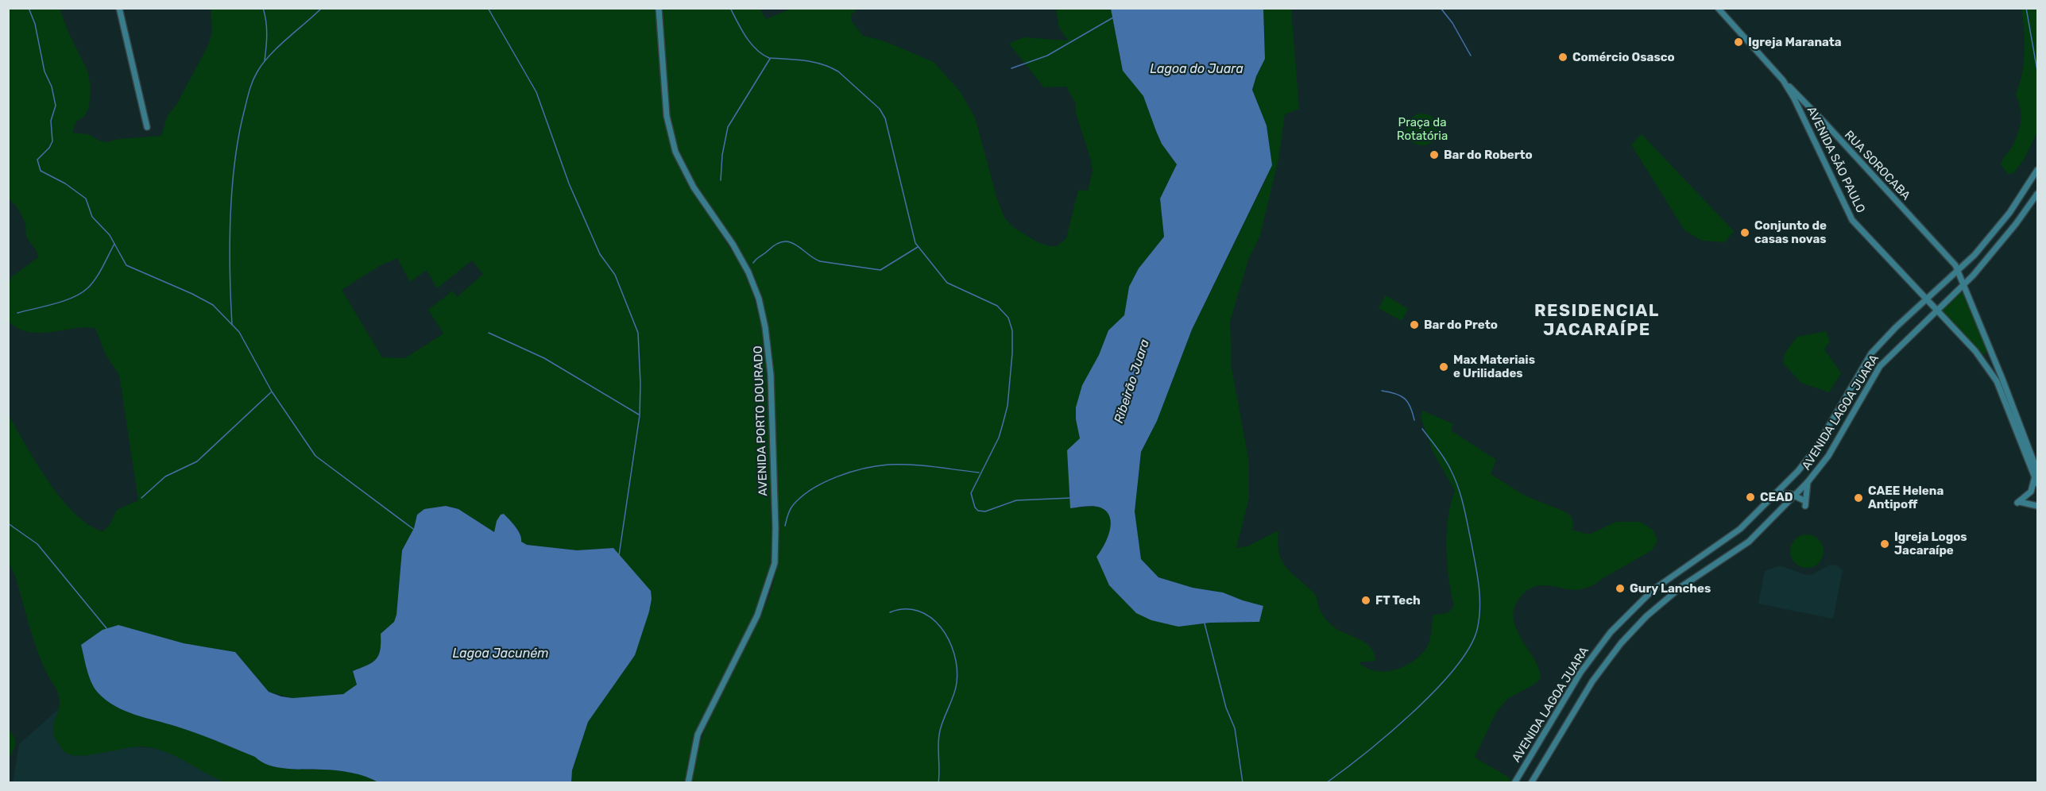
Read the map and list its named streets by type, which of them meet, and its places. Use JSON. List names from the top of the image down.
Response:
{
  "streets": {
    "main road": [
      "AVENIDA SÃO PAULO",
      "RUA SOROCABA",
      "AVENIDA LAGOA JUARA",
      "AVENIDA PORTO DOURADO"
    ]
  },
  "crossings": [
    ["AVENIDA SÃO PAULO", "RUA SOROCABA"],
    ["AVENIDA SÃO PAULO", "AVENIDA LAGOA JUARA"],
    ["RUA SOROCABA", "AVENIDA LAGOA JUARA"]
  ],
  "districts": ["RESIDENCIAL JACARAÍPE"],
  "water": ["Lagoa do Juara", "Ribeirão Juara", "Lagoa Jacuném"],
  "parks": ["Praça da Rotatória"],
  "places": [
    "Igreja Maranata",
    "Comércio Osasco",
    "Bar do Roberto",
    "Conjunto de casas novas",
    "Bar do Preto",
    "Max Materiais e Urilidades",
    "CEAD",
    "CAEE Helena Antipoff",
    "Igreja Logos Jacaraípe",
    "Gury Lanches",
    "FT Tech"
  ]
}
